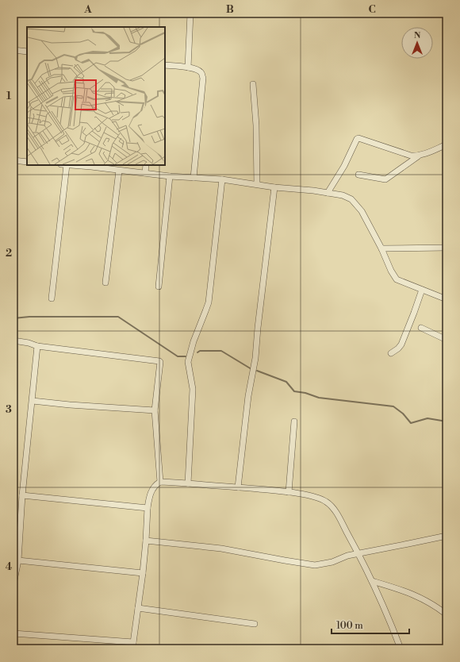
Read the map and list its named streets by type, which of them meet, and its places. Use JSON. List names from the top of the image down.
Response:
{
  "scale_bar": "100 m",
  "north": "top",
  "grid": {
    "columns": ["A", "B", "C"],
    "rows": [
      "1",
      "2",
      "3",
      "4"
    ]
  }
}
